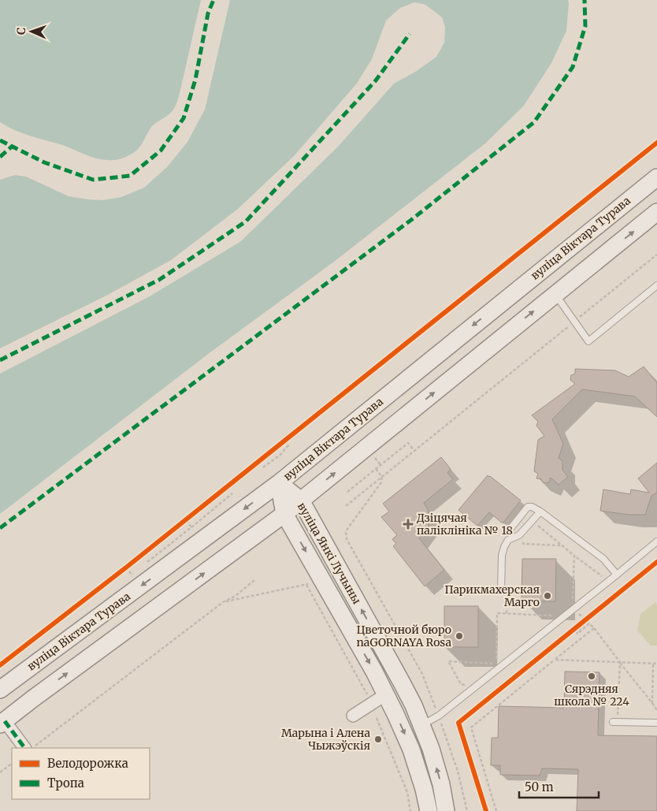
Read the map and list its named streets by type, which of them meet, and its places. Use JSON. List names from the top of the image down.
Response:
{
  "streets": {
    "main road": ["вуліца Віктара Турава", "вуліца Янкі Лучыны"]
  },
  "crossings": [
    ["вуліца Віктара Турава", "вуліца Янкі Лучыны"]
  ],
  "places": {
    "health": ["Дзіцячая паліклініка № 18"],
    "other": [
      "Парикмахерская Марго",
      "Цветочной бюро naGORNAYA Rosa",
      "Сярэдняя школа № 224",
      "Марына і Алена Чыжэўскія"
    ]
  },
  "legend": ["Велодорожка", "Тропа"],
  "scale_bar": "50 m",
  "north": "left"
}
